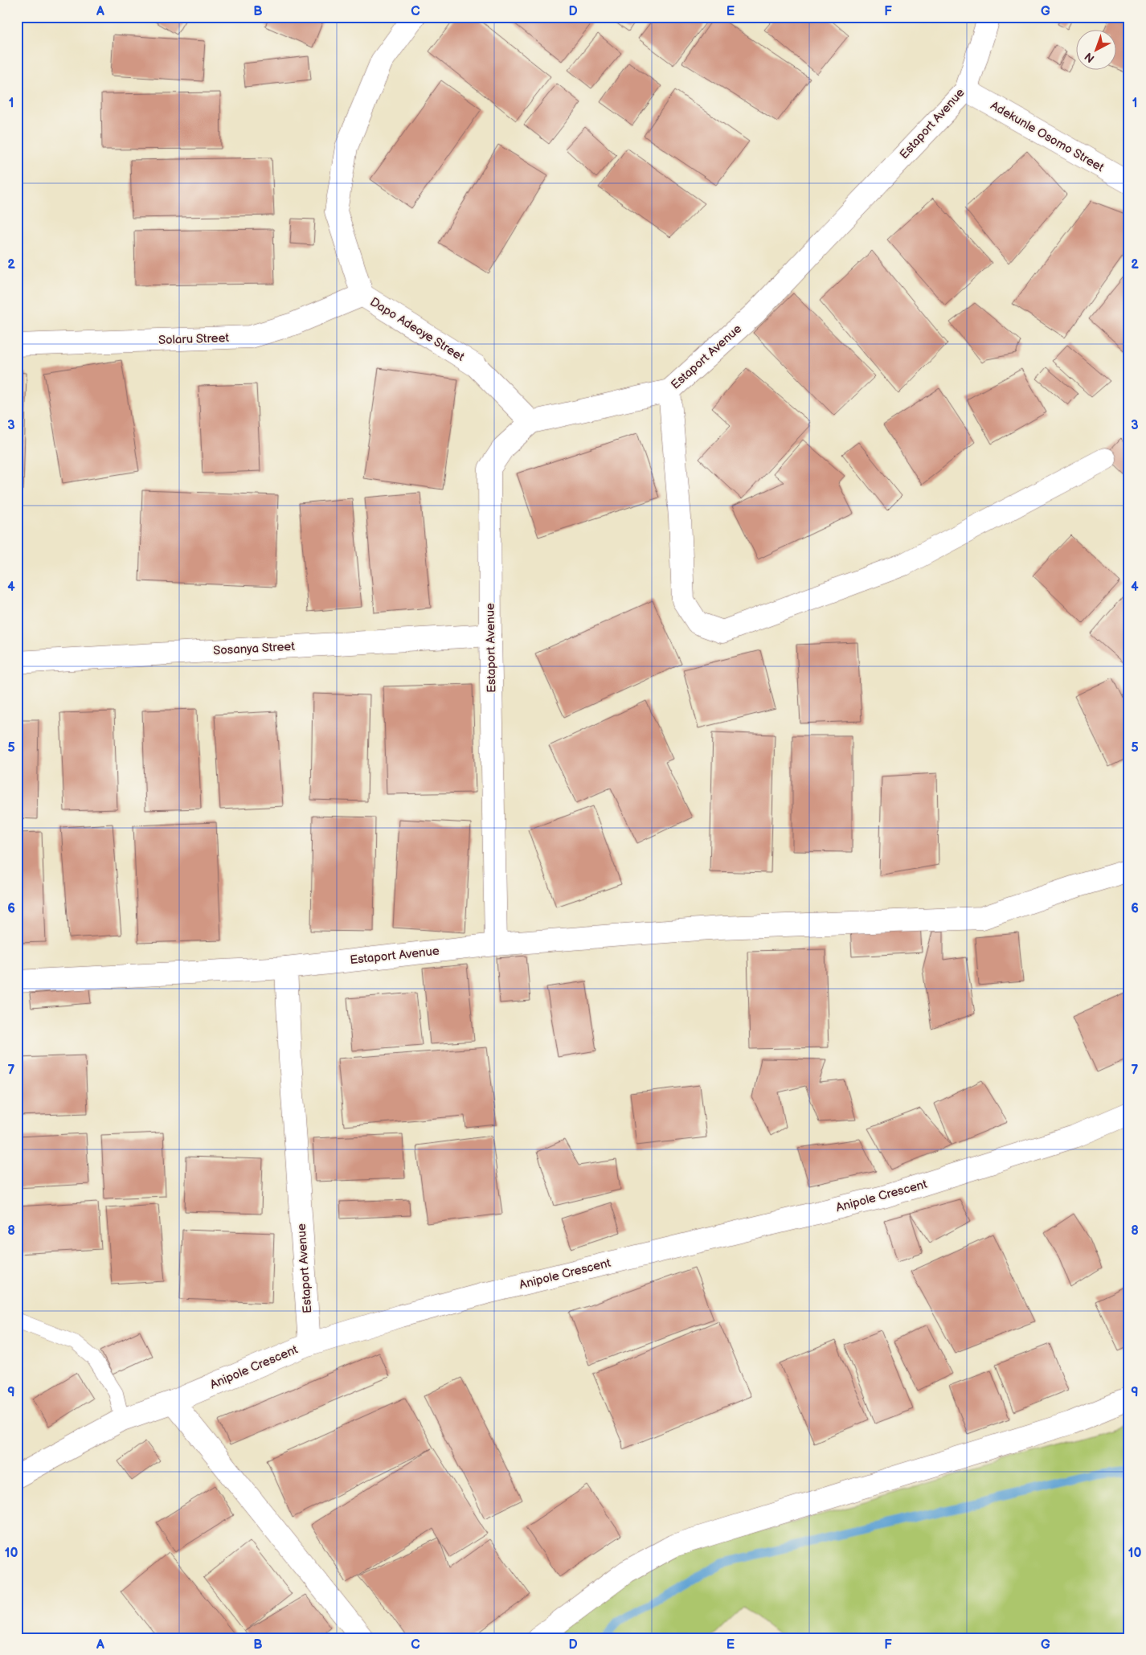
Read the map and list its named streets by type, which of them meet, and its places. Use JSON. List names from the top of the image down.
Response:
{
  "streets": {
    "street": [
      "Estaport Avenue",
      "Adekunle Osomo Street",
      "Dapo Adeoye Street",
      "Solaru Street",
      "Sosanya Street",
      "Anipole Crescent"
    ]
  },
  "crossings": [
    ["Estaport Avenue", "Adekunle Osomo Street"],
    ["Estaport Avenue", "Dapo Adeoye Street"],
    ["Estaport Avenue", "Sosanya Street"],
    ["Estaport Avenue", "Anipole Crescent"],
    ["Dapo Adeoye Street", "Solaru Street"]
  ],
  "north": "bottom left",
  "grid": {
    "columns": [
      "A",
      "B",
      "C",
      "D",
      "E",
      "F",
      "G"
    ],
    "rows": [
      "1",
      "2",
      "3",
      "4",
      "5",
      "6",
      "7",
      "8",
      "9",
      "10"
    ]
  }
}
